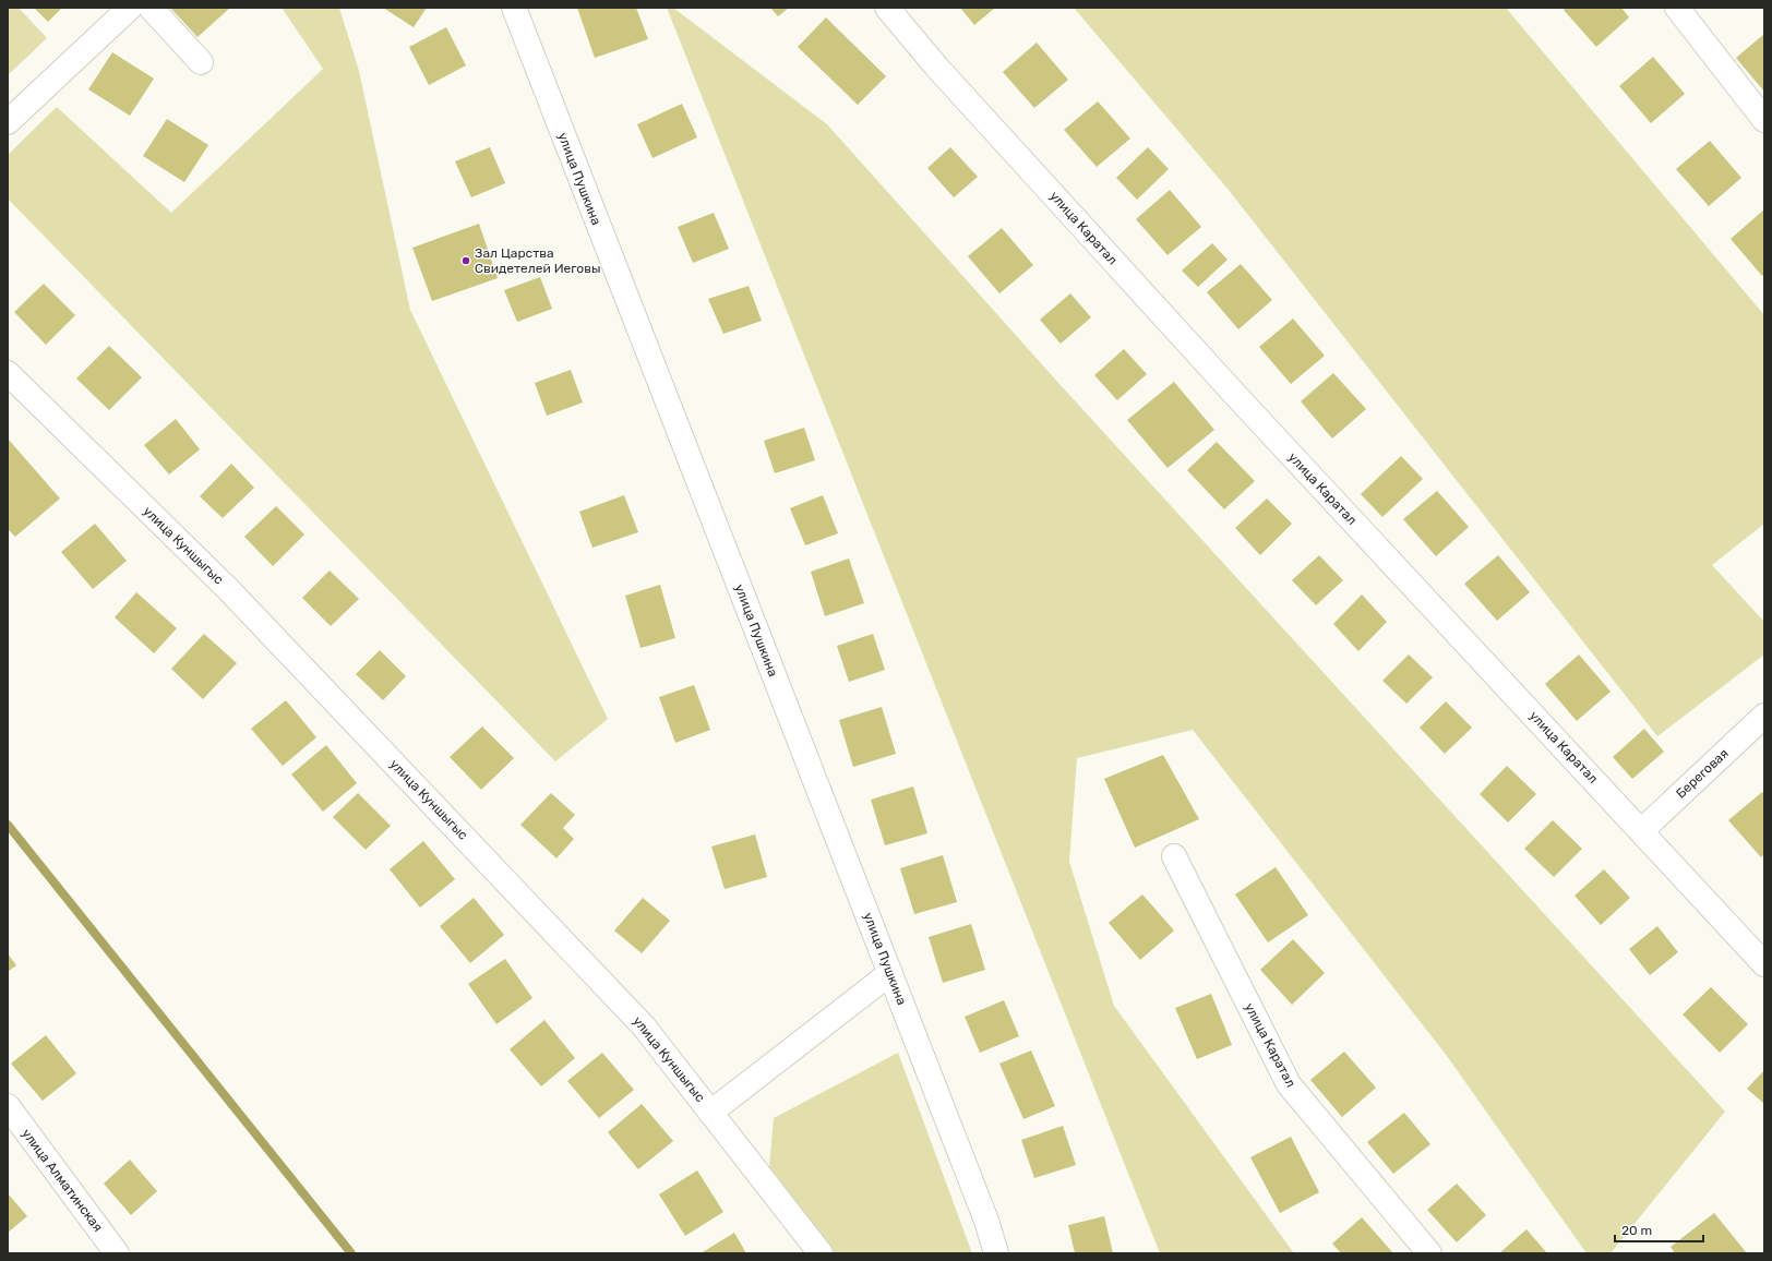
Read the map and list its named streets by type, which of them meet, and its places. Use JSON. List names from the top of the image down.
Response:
{
  "streets": {
    "street": [
      "улица Пушкина",
      "улица Каратал",
      "улица Куншыгыс",
      "Береговая",
      "улица Алматинская"
    ]
  },
  "crossings": [
    ["улица Каратал", "Береговая"]
  ],
  "places": ["Зал Царства Свидетелей Иеговы"],
  "scale_bar": "20 m"
}
